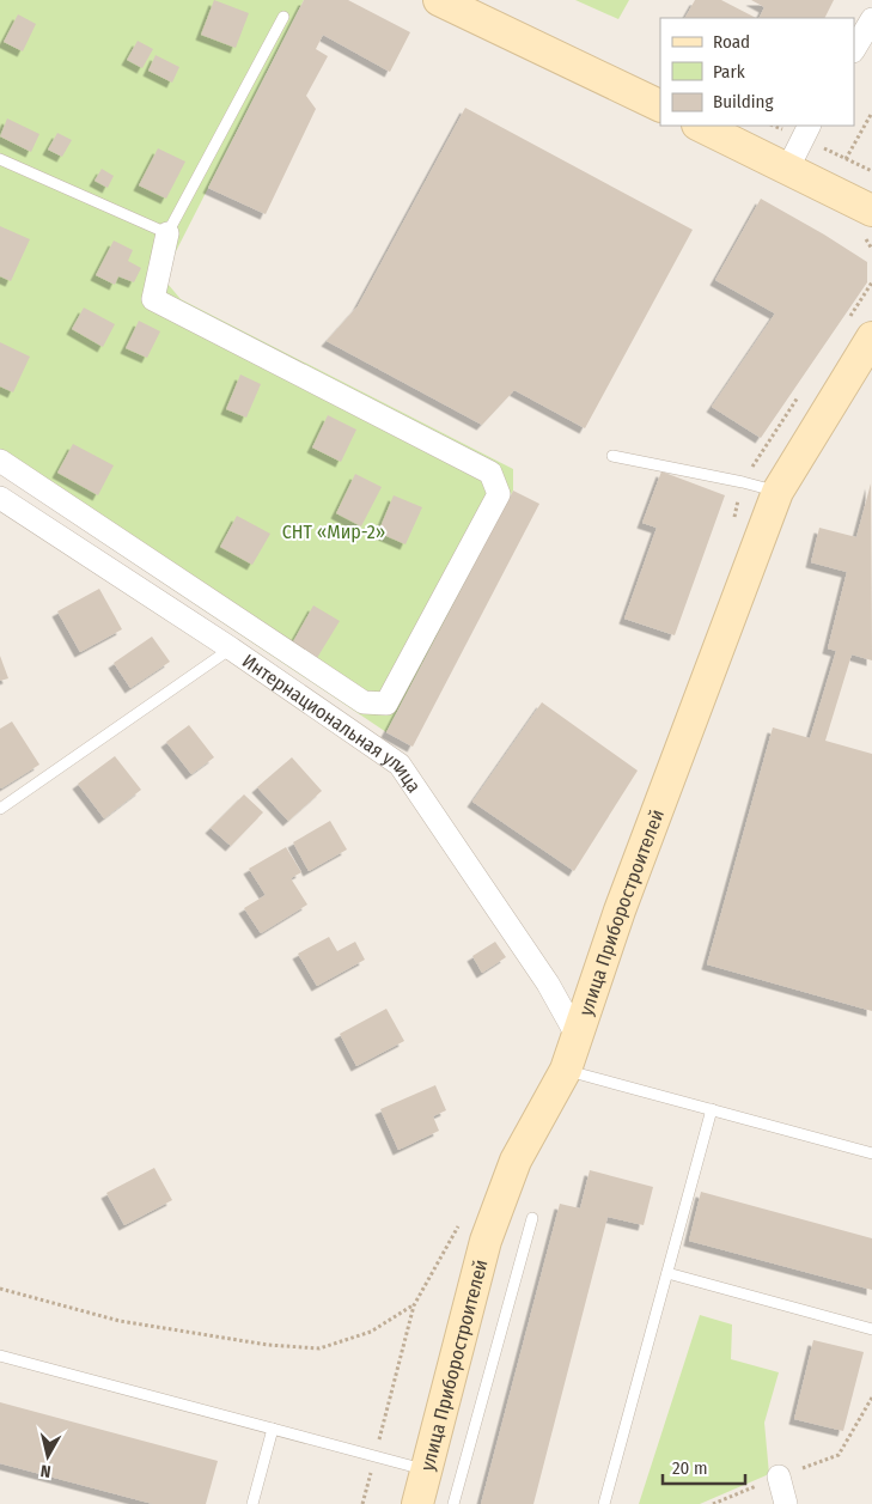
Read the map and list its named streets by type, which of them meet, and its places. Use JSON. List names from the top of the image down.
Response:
{
  "streets": {
    "street": ["Интернациональная улица", "улица Приборостроителей"]
  },
  "crossings": [
    ["Интернациональная улица", "улица Приборостроителей"]
  ],
  "parks": ["СНТ «Мир-2»"],
  "legend": ["Road", "Park", "Building"],
  "scale_bar": "20 m",
  "north": "bottom"
}
